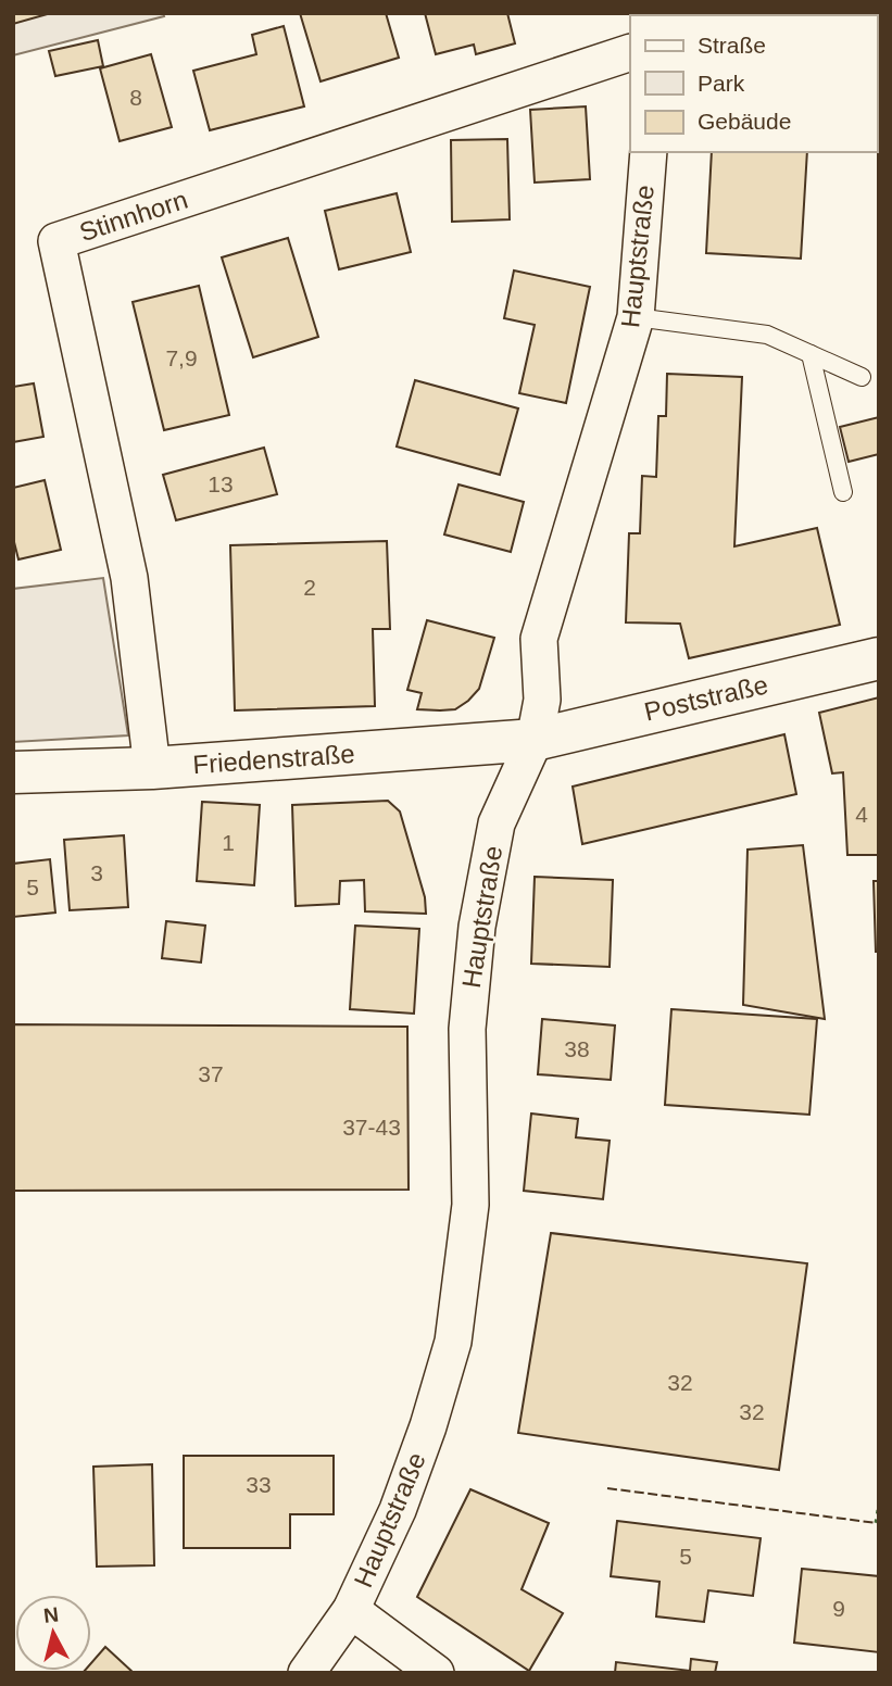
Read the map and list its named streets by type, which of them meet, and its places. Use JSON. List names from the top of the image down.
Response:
{
  "streets": {
    "street": [
      "Stinnhorn",
      "Hauptstraße",
      "Poststraße",
      "Friedenstraße"
    ]
  },
  "crossings": [
    ["Stinnhorn", "Friedenstraße"],
    ["Hauptstraße", "Poststraße"],
    ["Hauptstraße", "Friedenstraße"],
    ["Poststraße", "Friedenstraße"]
  ],
  "house_numbers": [
    "8",
    "7,9",
    "13",
    "2",
    "4",
    "1",
    "3",
    "5",
    "38",
    "37",
    "37-43",
    "32",
    "32",
    "33",
    "5",
    "9"
  ],
  "legend": ["Straße", "Park", "Gebäude"],
  "north": "top"
}
